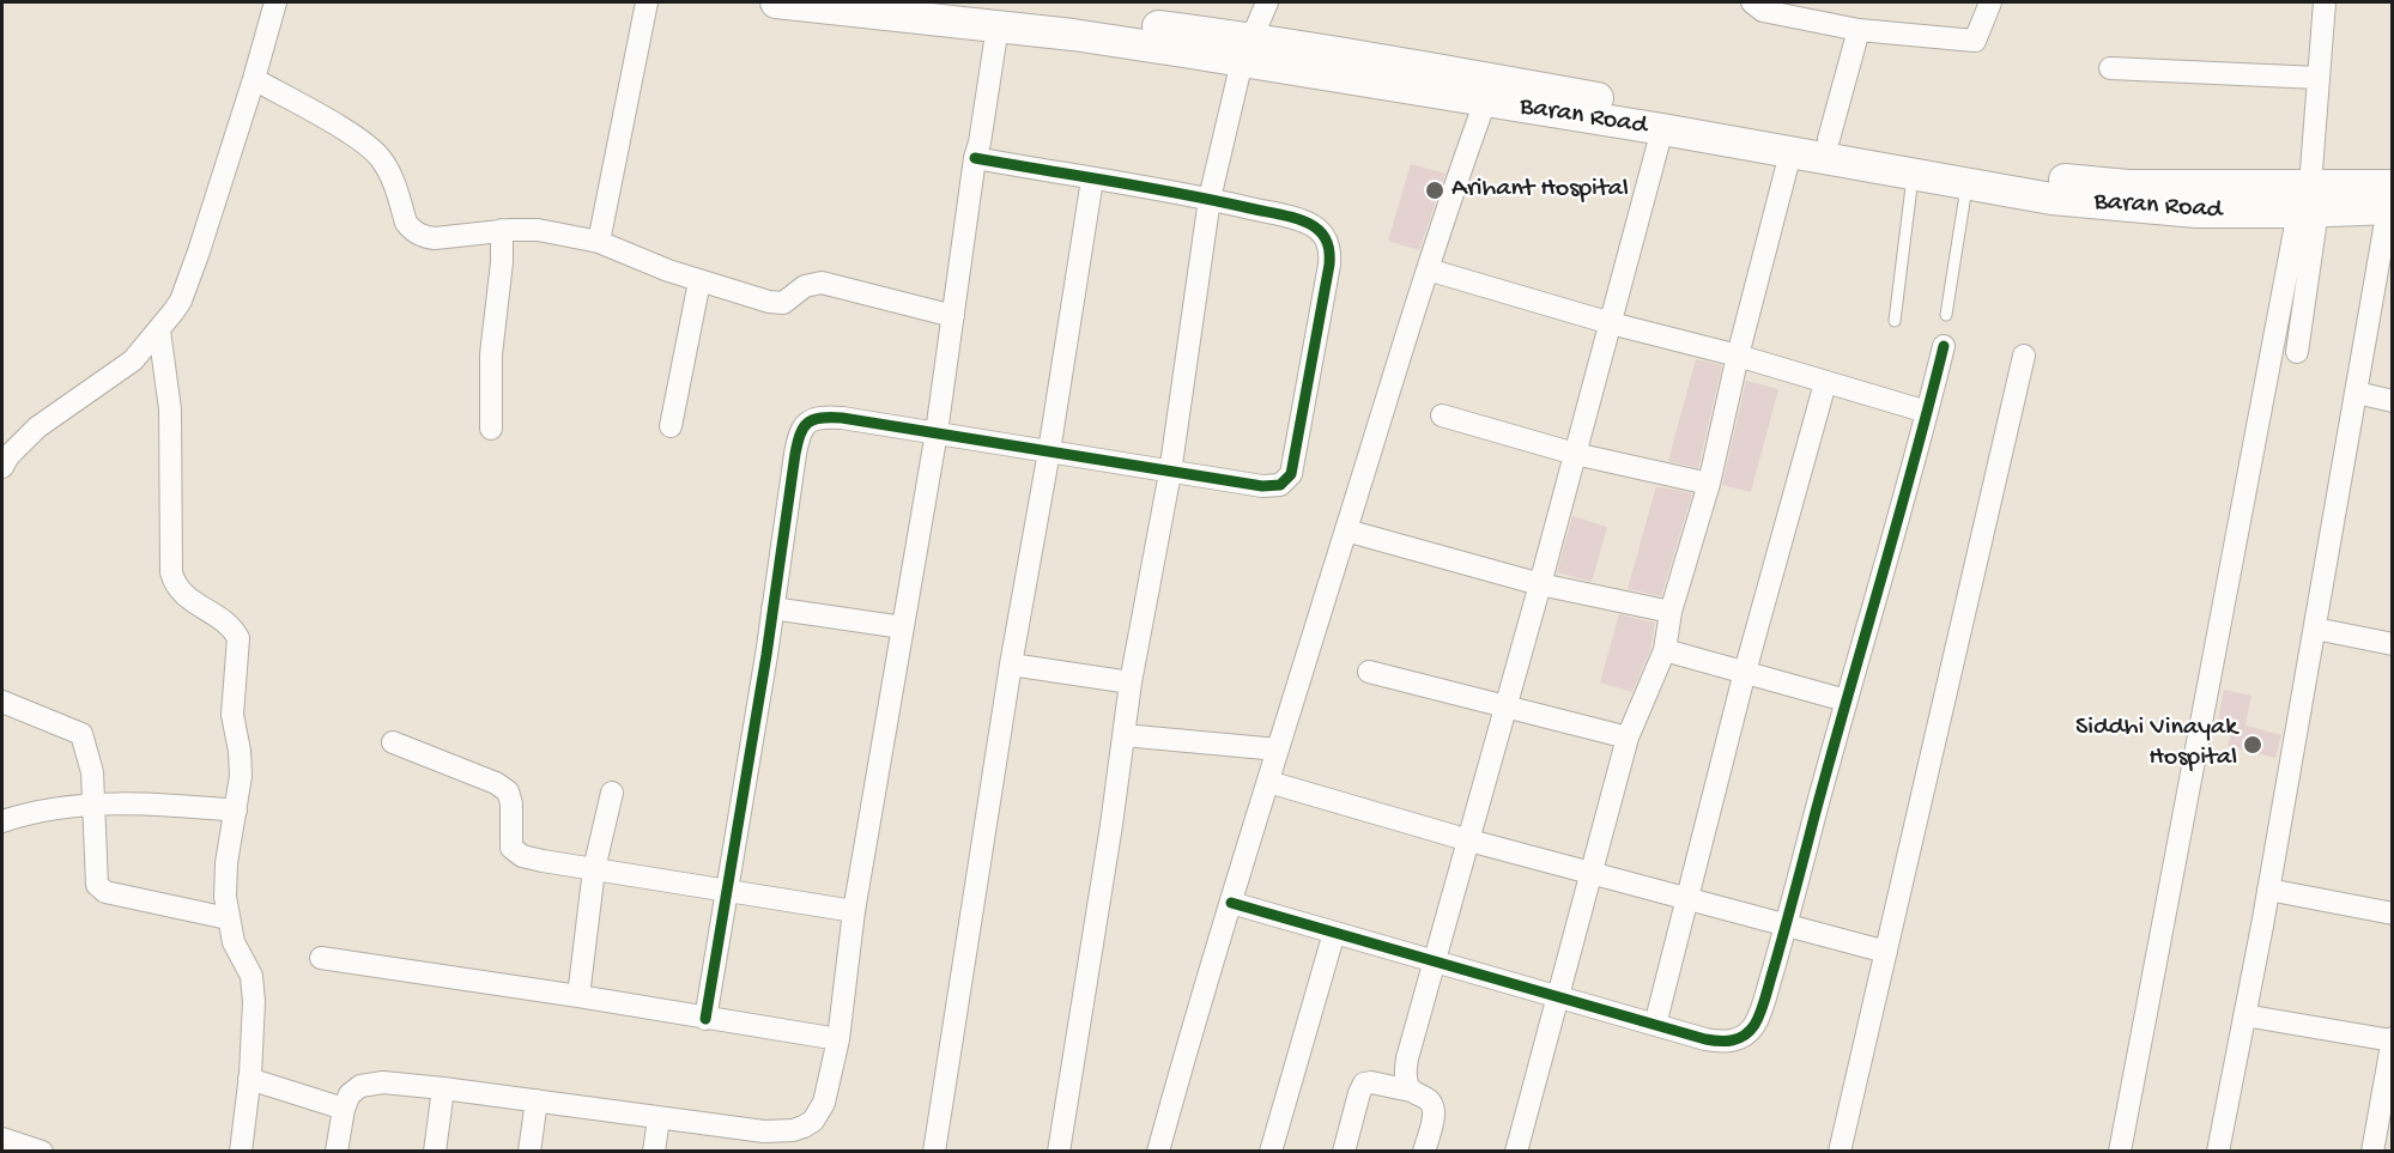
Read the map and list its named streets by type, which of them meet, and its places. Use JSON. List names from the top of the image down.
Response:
{
  "streets": {
    "main road": ["Baran Road"]
  },
  "places": ["Arihant Hospital", "Siddhi Vinayak Hospital"]
}
